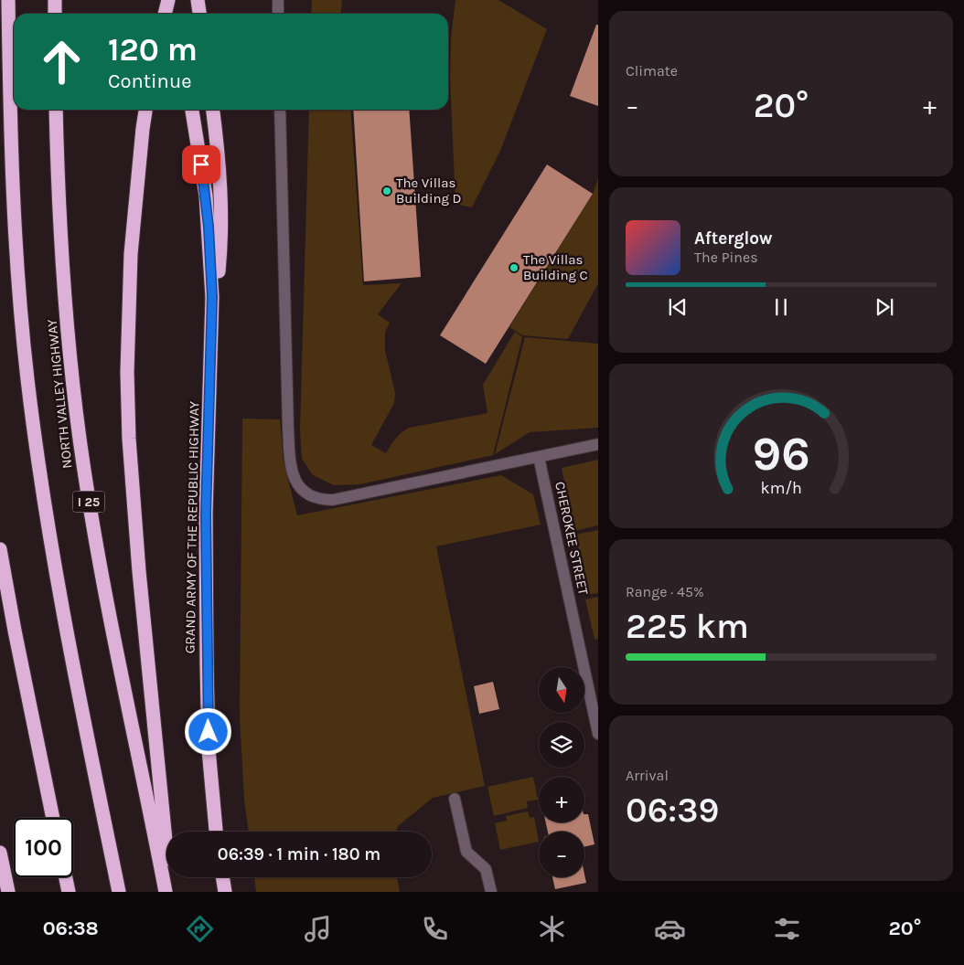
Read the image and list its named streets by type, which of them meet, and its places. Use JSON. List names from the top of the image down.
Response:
{
  "streets": {
    "highway": ["NORTH VALLEY HIGHWAY", "I 25", "GRAND ARMY OF THE REPUBLIC HIGHWAY"],
    "street": ["CHEROKEE STREET"]
  },
  "places": ["The Villas Building D", "The Villas Building C"],
  "north": "bottom",
  "page": {
    "tile": [
      "Climate",
      ["Range · 45%", "225 km"],
      ["Arrival", "06:39"]
    ],
    "turn": ["120 m", "Continue"],
    "heat": ["−", "20°", "+"],
    "song": ["Afterglow", "The Pines"],
    "map_buttons": ["+", "−"],
    "limit": "100",
    "trip": "06:39 · 1 min · 180 m",
    "tabs": ["06:38", "20°"],
    "gauge": ["96", "km/h"]
  }
}
